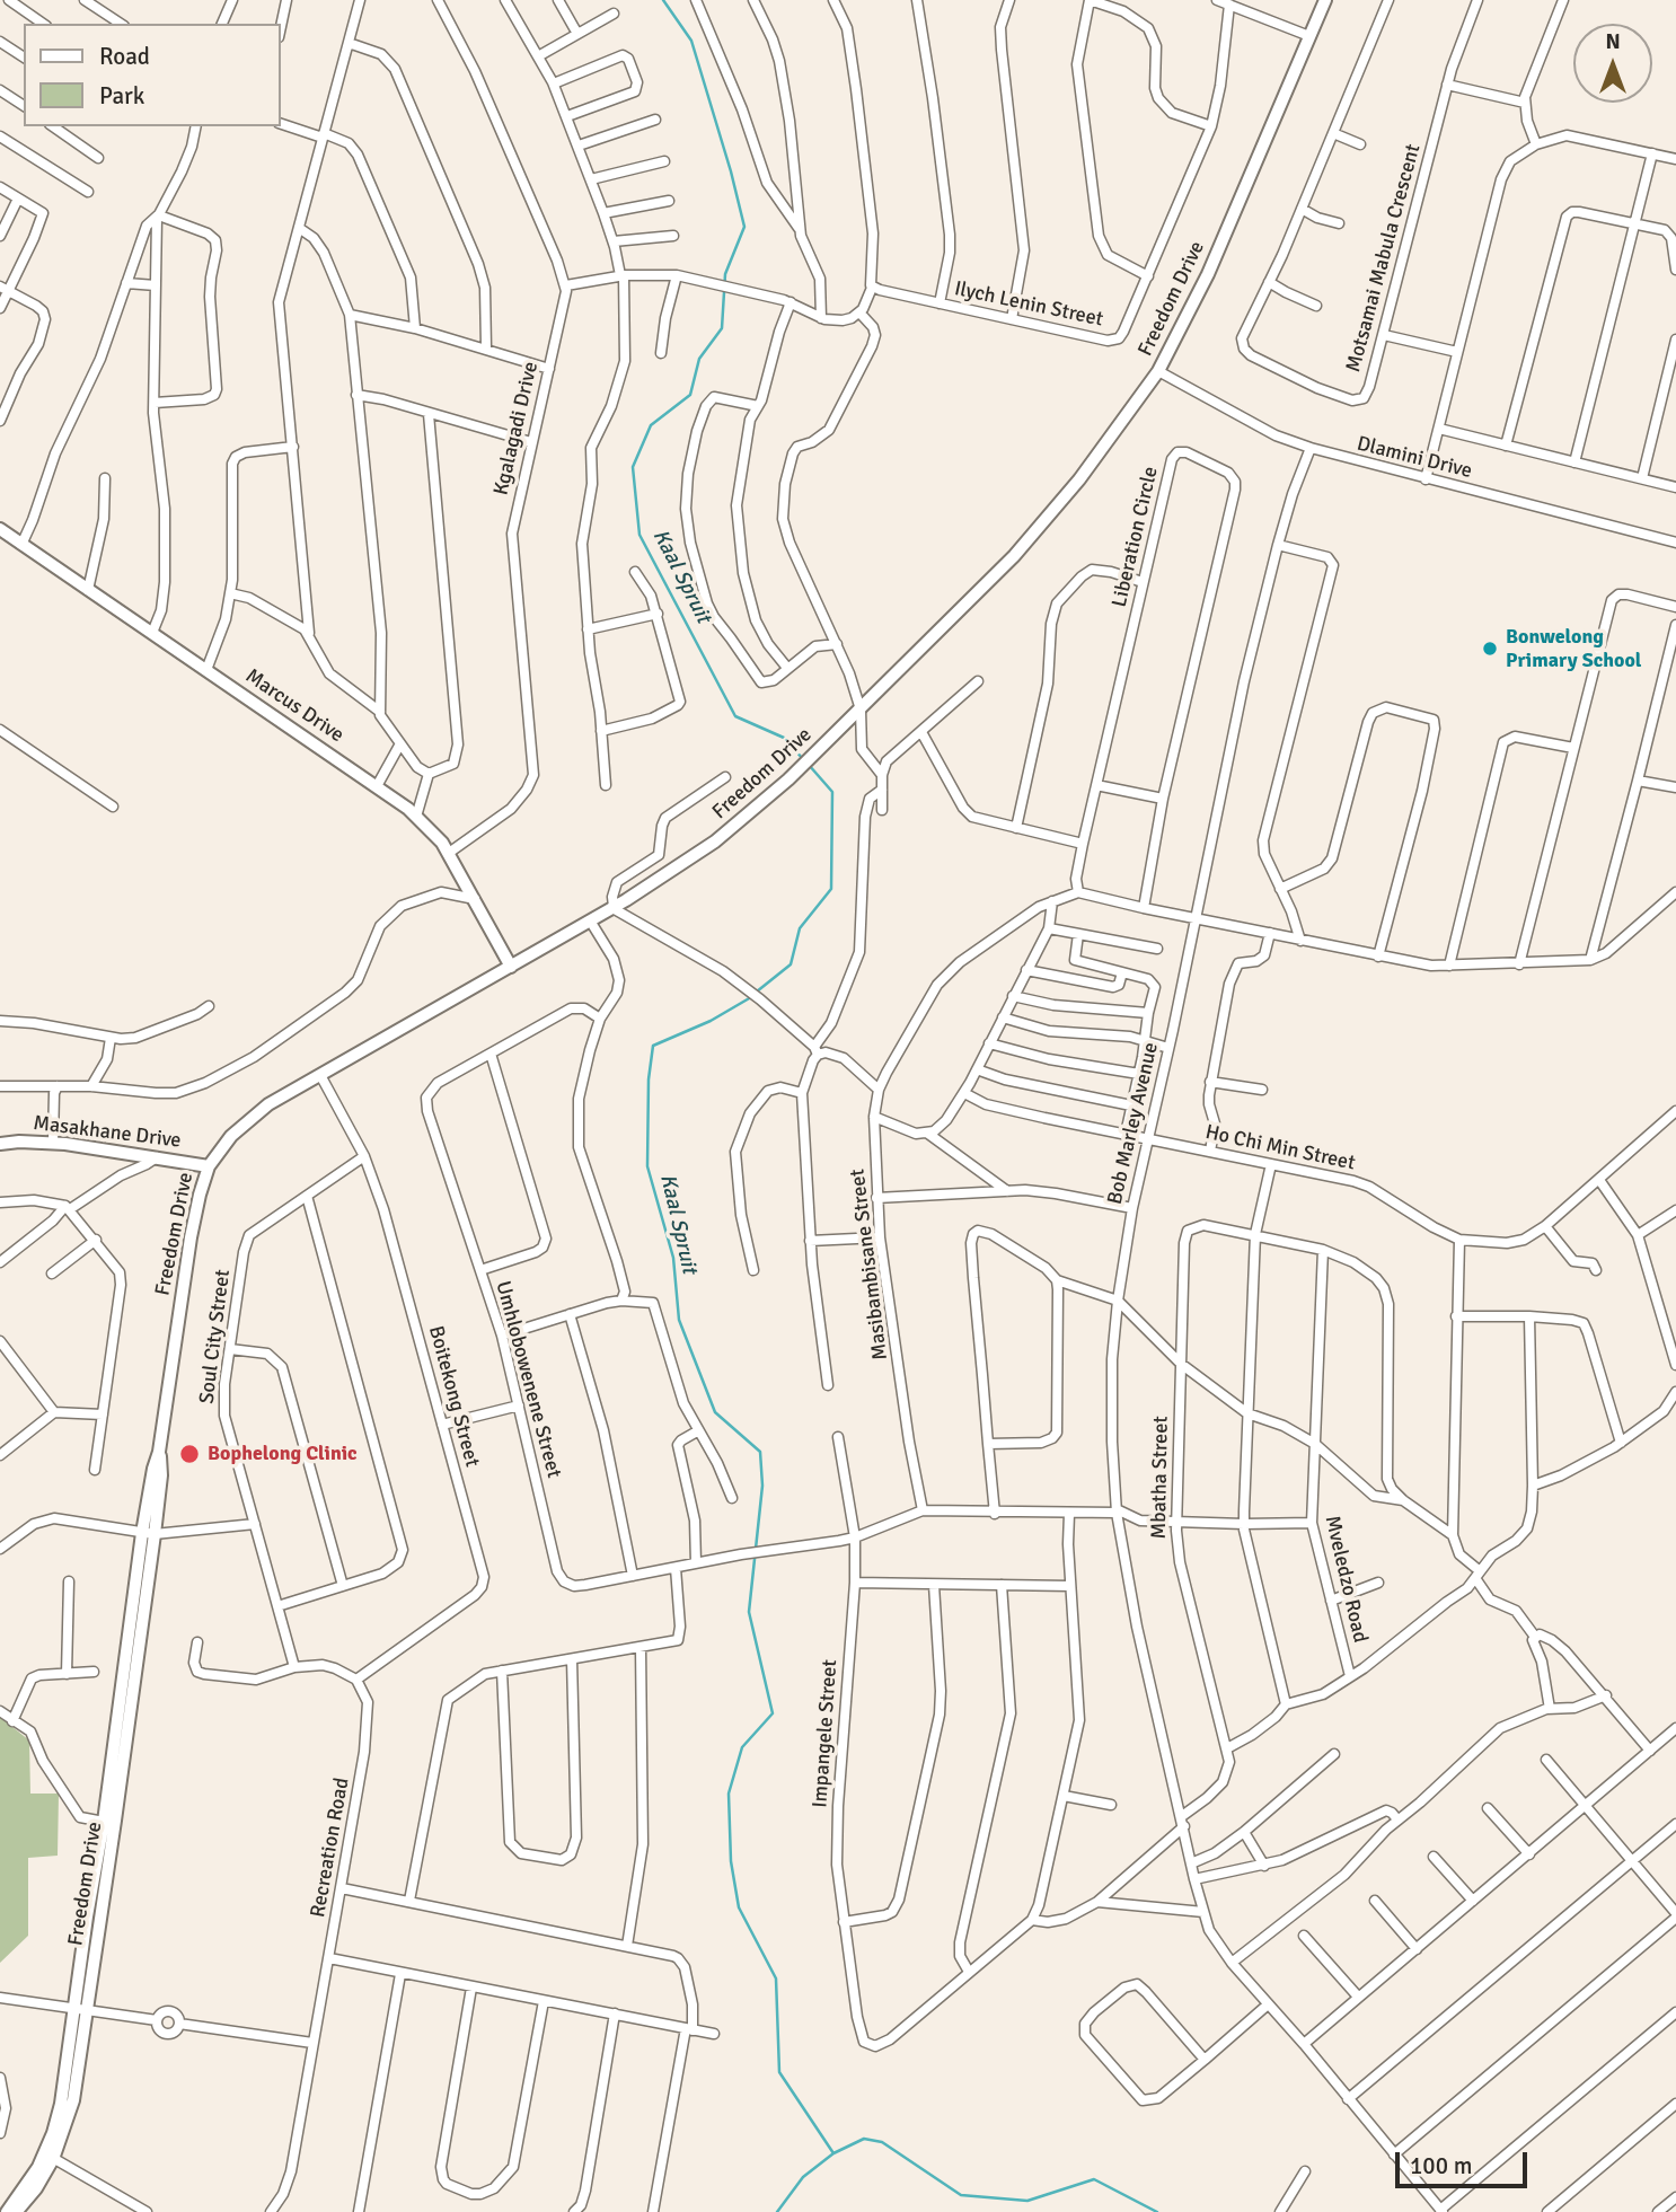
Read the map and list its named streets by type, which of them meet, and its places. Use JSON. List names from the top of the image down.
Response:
{
  "streets": {
    "street": [
      "Motsamai Mabula Crescent",
      "Freedom Drive",
      "Ilych Lenin Street",
      "Kgalagadi Drive",
      "Dlamini Drive",
      "Liberation Circle",
      "Marcus Drive",
      "Bob Marley Avenue",
      "Masakhane Drive",
      "Ho Chi Min Street",
      "Masibambisane Street",
      "Soul City Street",
      "Umhlobowenene Street",
      "Boitekong Street",
      "Mbatha Street",
      "Mveledzo Road",
      "Impangele Street",
      "Recreation Road"
    ]
  },
  "crossings": [
    ["Freedom Drive", "Dlamini Drive"],
    ["Freedom Drive", "Marcus Drive"],
    ["Freedom Drive", "Masakhane Drive"],
    ["Freedom Drive", "Boitekong Street"],
    ["Kgalagadi Drive", "Marcus Drive"],
    ["Dlamini Drive", "Bob Marley Avenue"],
    ["Liberation Circle", "Masibambisane Street"],
    ["Bob Marley Avenue", "Ho Chi Min Street"],
    ["Bob Marley Avenue", "Mbatha Street"],
    ["Masibambisane Street", "Umhlobowenene Street"],
    ["Soul City Street", "Boitekong Street"],
    ["Umhlobowenene Street", "Impangele Street"],
    ["Boitekong Street", "Recreation Road"]
  ],
  "water": ["Kaal Spruit"],
  "places": ["Bonwelong Primary School", "Bophelong Clinic"],
  "legend": ["Road", "Park"],
  "scale_bar": "100 m",
  "north": "top"
}
